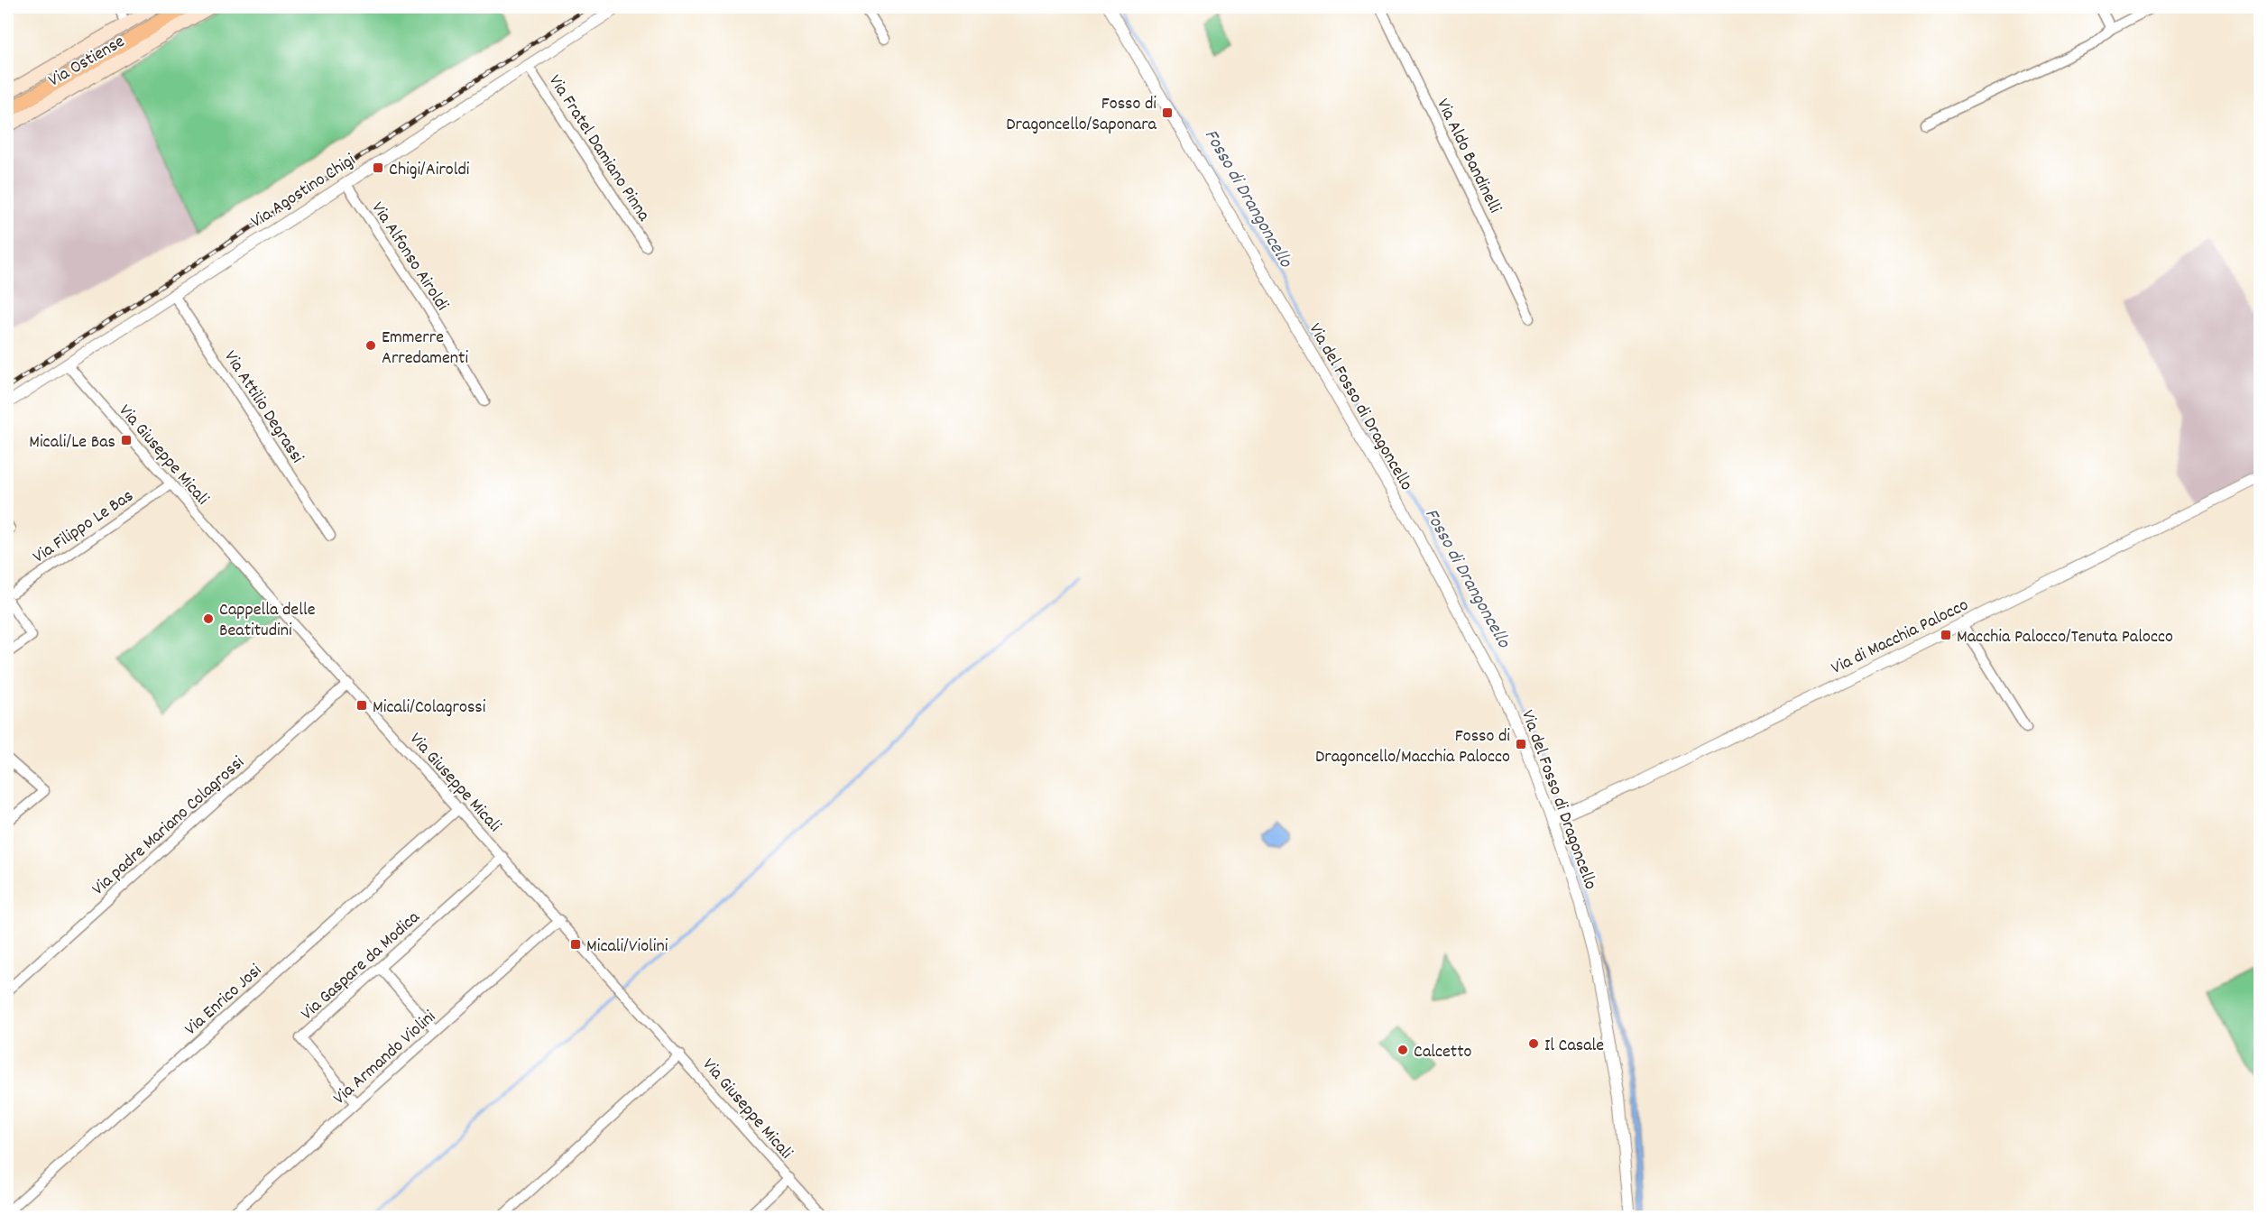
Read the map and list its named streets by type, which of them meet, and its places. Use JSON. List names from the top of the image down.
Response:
{
  "streets": {
    "main road": ["Via Ostiense"],
    "street": [
      "Via Fratel Damiano Pinna",
      "Via Aldo Bandinelli",
      "Via Agostino Chigi",
      "Via Alfonso Airoldi",
      "Via Attilio Degrassi",
      "Via del Fosso di Dragoncello",
      "Via Giuseppe Micali",
      "Via Filippo Le Bas",
      "Via di Macchia Palocco",
      "Via padre Mariano Colagrossi",
      "Via Gaspare da Modica",
      "Via Enrico Josi",
      "Via Armando Violini"
    ]
  },
  "crossings": [
    ["Via Fratel Damiano Pinna", "Via Agostino Chigi"],
    ["Via Agostino Chigi", "Via Alfonso Airoldi"],
    ["Via Agostino Chigi", "Via Attilio Degrassi"],
    ["Via Agostino Chigi", "Via Giuseppe Micali"],
    ["Via del Fosso di Dragoncello", "Via di Macchia Palocco"],
    ["Via Giuseppe Micali", "Via Filippo Le Bas"],
    ["Via Giuseppe Micali", "Via padre Mariano Colagrossi"],
    ["Via Giuseppe Micali", "Via Gaspare da Modica"],
    ["Via Giuseppe Micali", "Via Enrico Josi"],
    ["Via Giuseppe Micali", "Via Armando Violini"],
    ["Via Gaspare da Modica", "Via Armando Violini"]
  ],
  "water": ["Fosso di Drangoncello"],
  "places": {
    "transit": [
      "Fosso di Dragoncello/Saponara",
      "Chigi/Airoldi",
      "Micali/Le Bas",
      "Macchia Palocco/Tenuta Palocco",
      "Micali/Colagrossi",
      "Fosso di Dragoncello/Macchia Palocco",
      "Micali/Violini"
    ],
    "other": [
      "Emmerre Arredamenti",
      "Cappella delle Beatitudini",
      "Il Casale",
      "Calcetto"
    ]
  }
}
